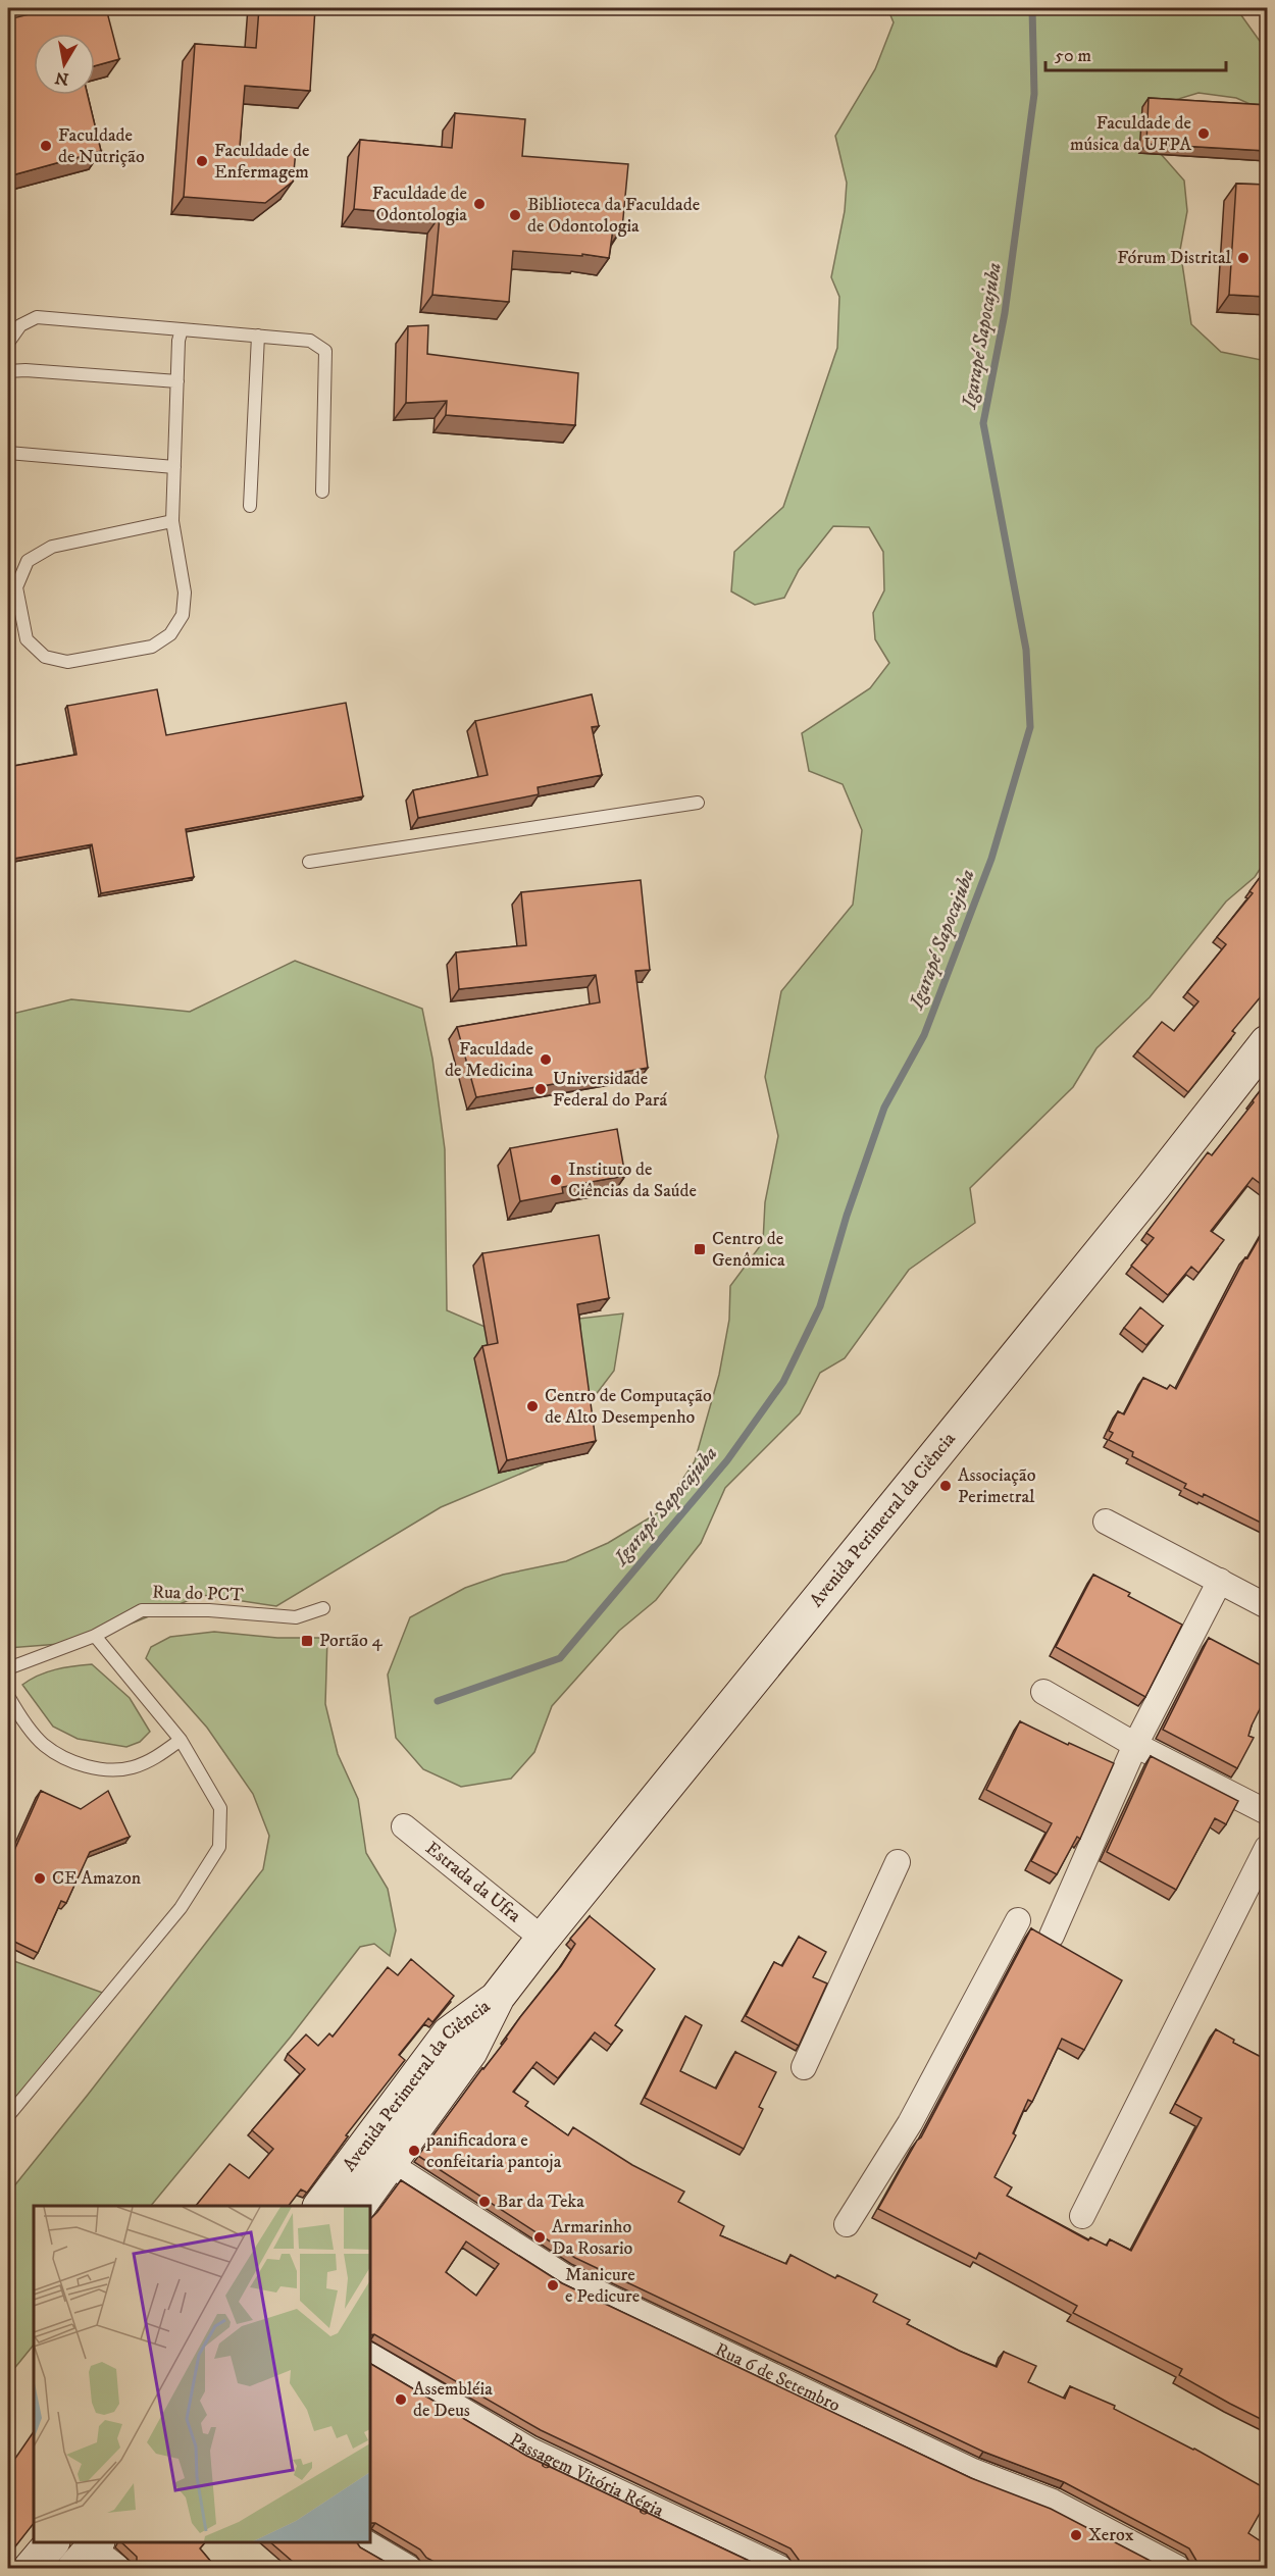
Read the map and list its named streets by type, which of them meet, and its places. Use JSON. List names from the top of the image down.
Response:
{
  "streets": {
    "main road": ["Avenida Perimetral da Ciência"],
    "street": ["Estrada da Ufra", "Rua 6 de Setembro", "Passagem Vitória Régia"],
    "lane": ["Rua do PCT"]
  },
  "crossings": [
    ["Avenida Perimetral da Ciência", "Estrada da Ufra"],
    ["Avenida Perimetral da Ciência", "Rua 6 de Setembro"]
  ],
  "water": ["Igarapé Sapocajuba"],
  "places": {
    "other": [
      "Faculdade de música da UFPA",
      "Faculdade de Nutrição",
      "Faculdade de Enfermagem",
      "Faculdade de Odontologia",
      "Biblioteca da Faculdade de Odontologia",
      "Fórum Distrital",
      "Faculdade de Medicina",
      "Universidade Federal do Pará",
      "Instituto de Ciências da Saúde",
      "Centro de Computação de Alto Desempenho",
      "Associação Perimetral",
      "CE Amazon",
      "panificadora e confeitaria pantoja",
      "Bar da Teka",
      "Armarinho Da Rosario",
      "Manicure e Pedicure",
      "Assembléia de Deus",
      "Xerox"
    ],
    "transit": ["Centro de Genômica", "Portão 4"]
  },
  "scale_bar": "50 m",
  "north": "bottom"
}
